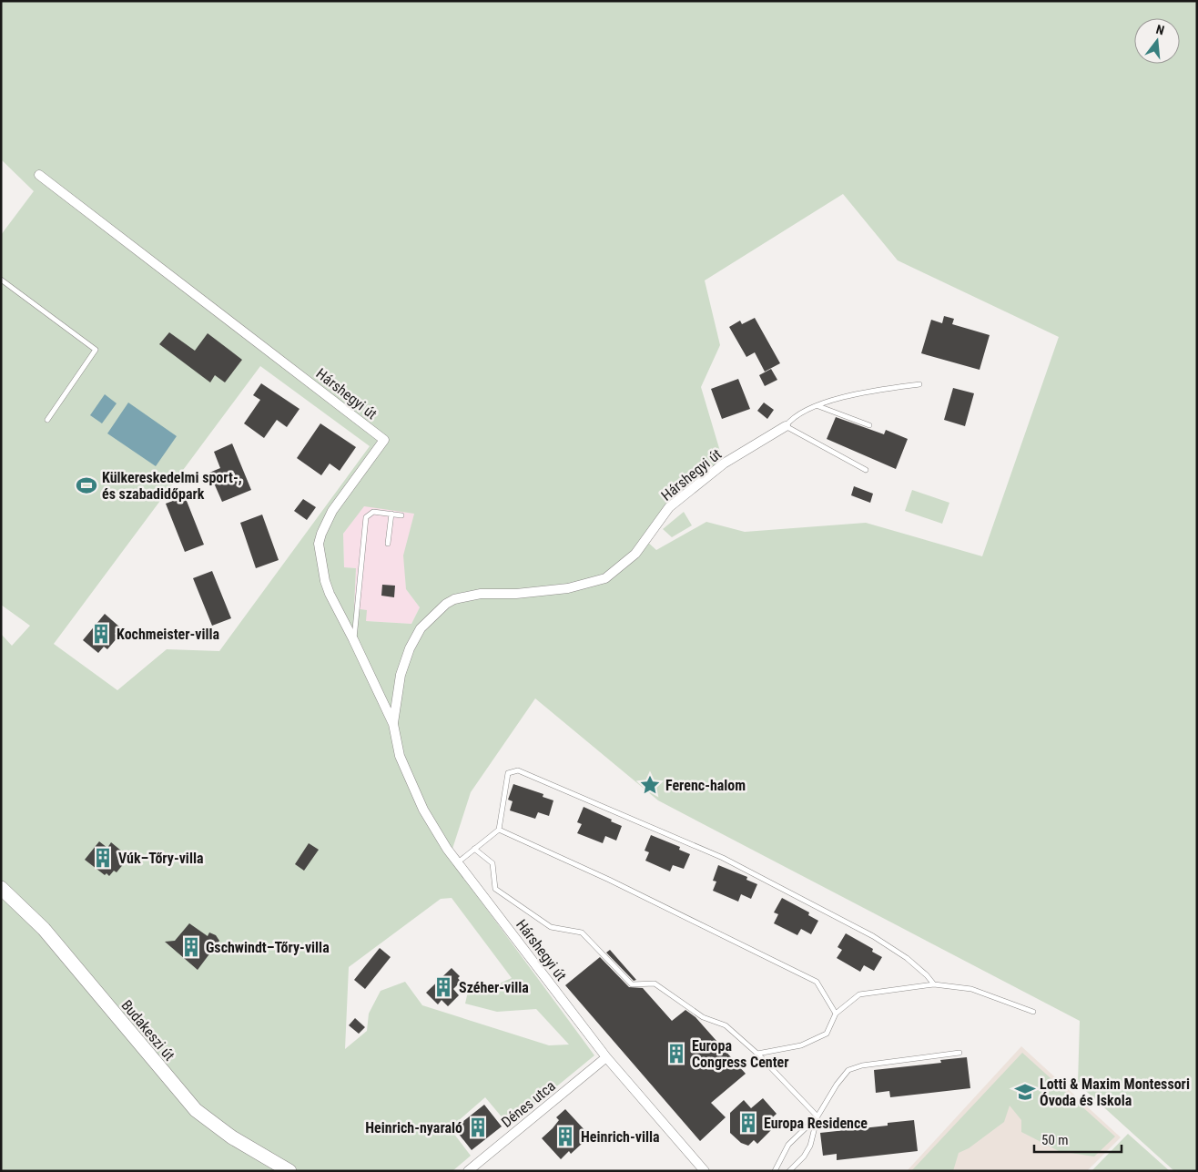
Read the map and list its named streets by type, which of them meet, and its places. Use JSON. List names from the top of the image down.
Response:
{
  "streets": {
    "main road": ["Budakeszi út"],
    "street": ["Hárshegyi út", "Dénes utca"]
  },
  "crossings": [
    ["Hárshegyi út", "Dénes utca"]
  ],
  "places": {
    "sports": ["Külkereskedelmi sport-, és szabadidőpark"],
    "building": [
      "Kochmeister-villa",
      "Vúk–Tőry-villa",
      "Gschwindt–Tőry-villa",
      "Széher-villa",
      "Europa Congress Center",
      "Europa Residence",
      "Heinrich-nyaraló",
      "Heinrich-villa"
    ],
    "place": ["Ferenc-halom"],
    "school or university": ["Lotti & Maxim Montessori Óvoda és Iskola"]
  },
  "scale_bar": "50 m",
  "north": "top"
}
